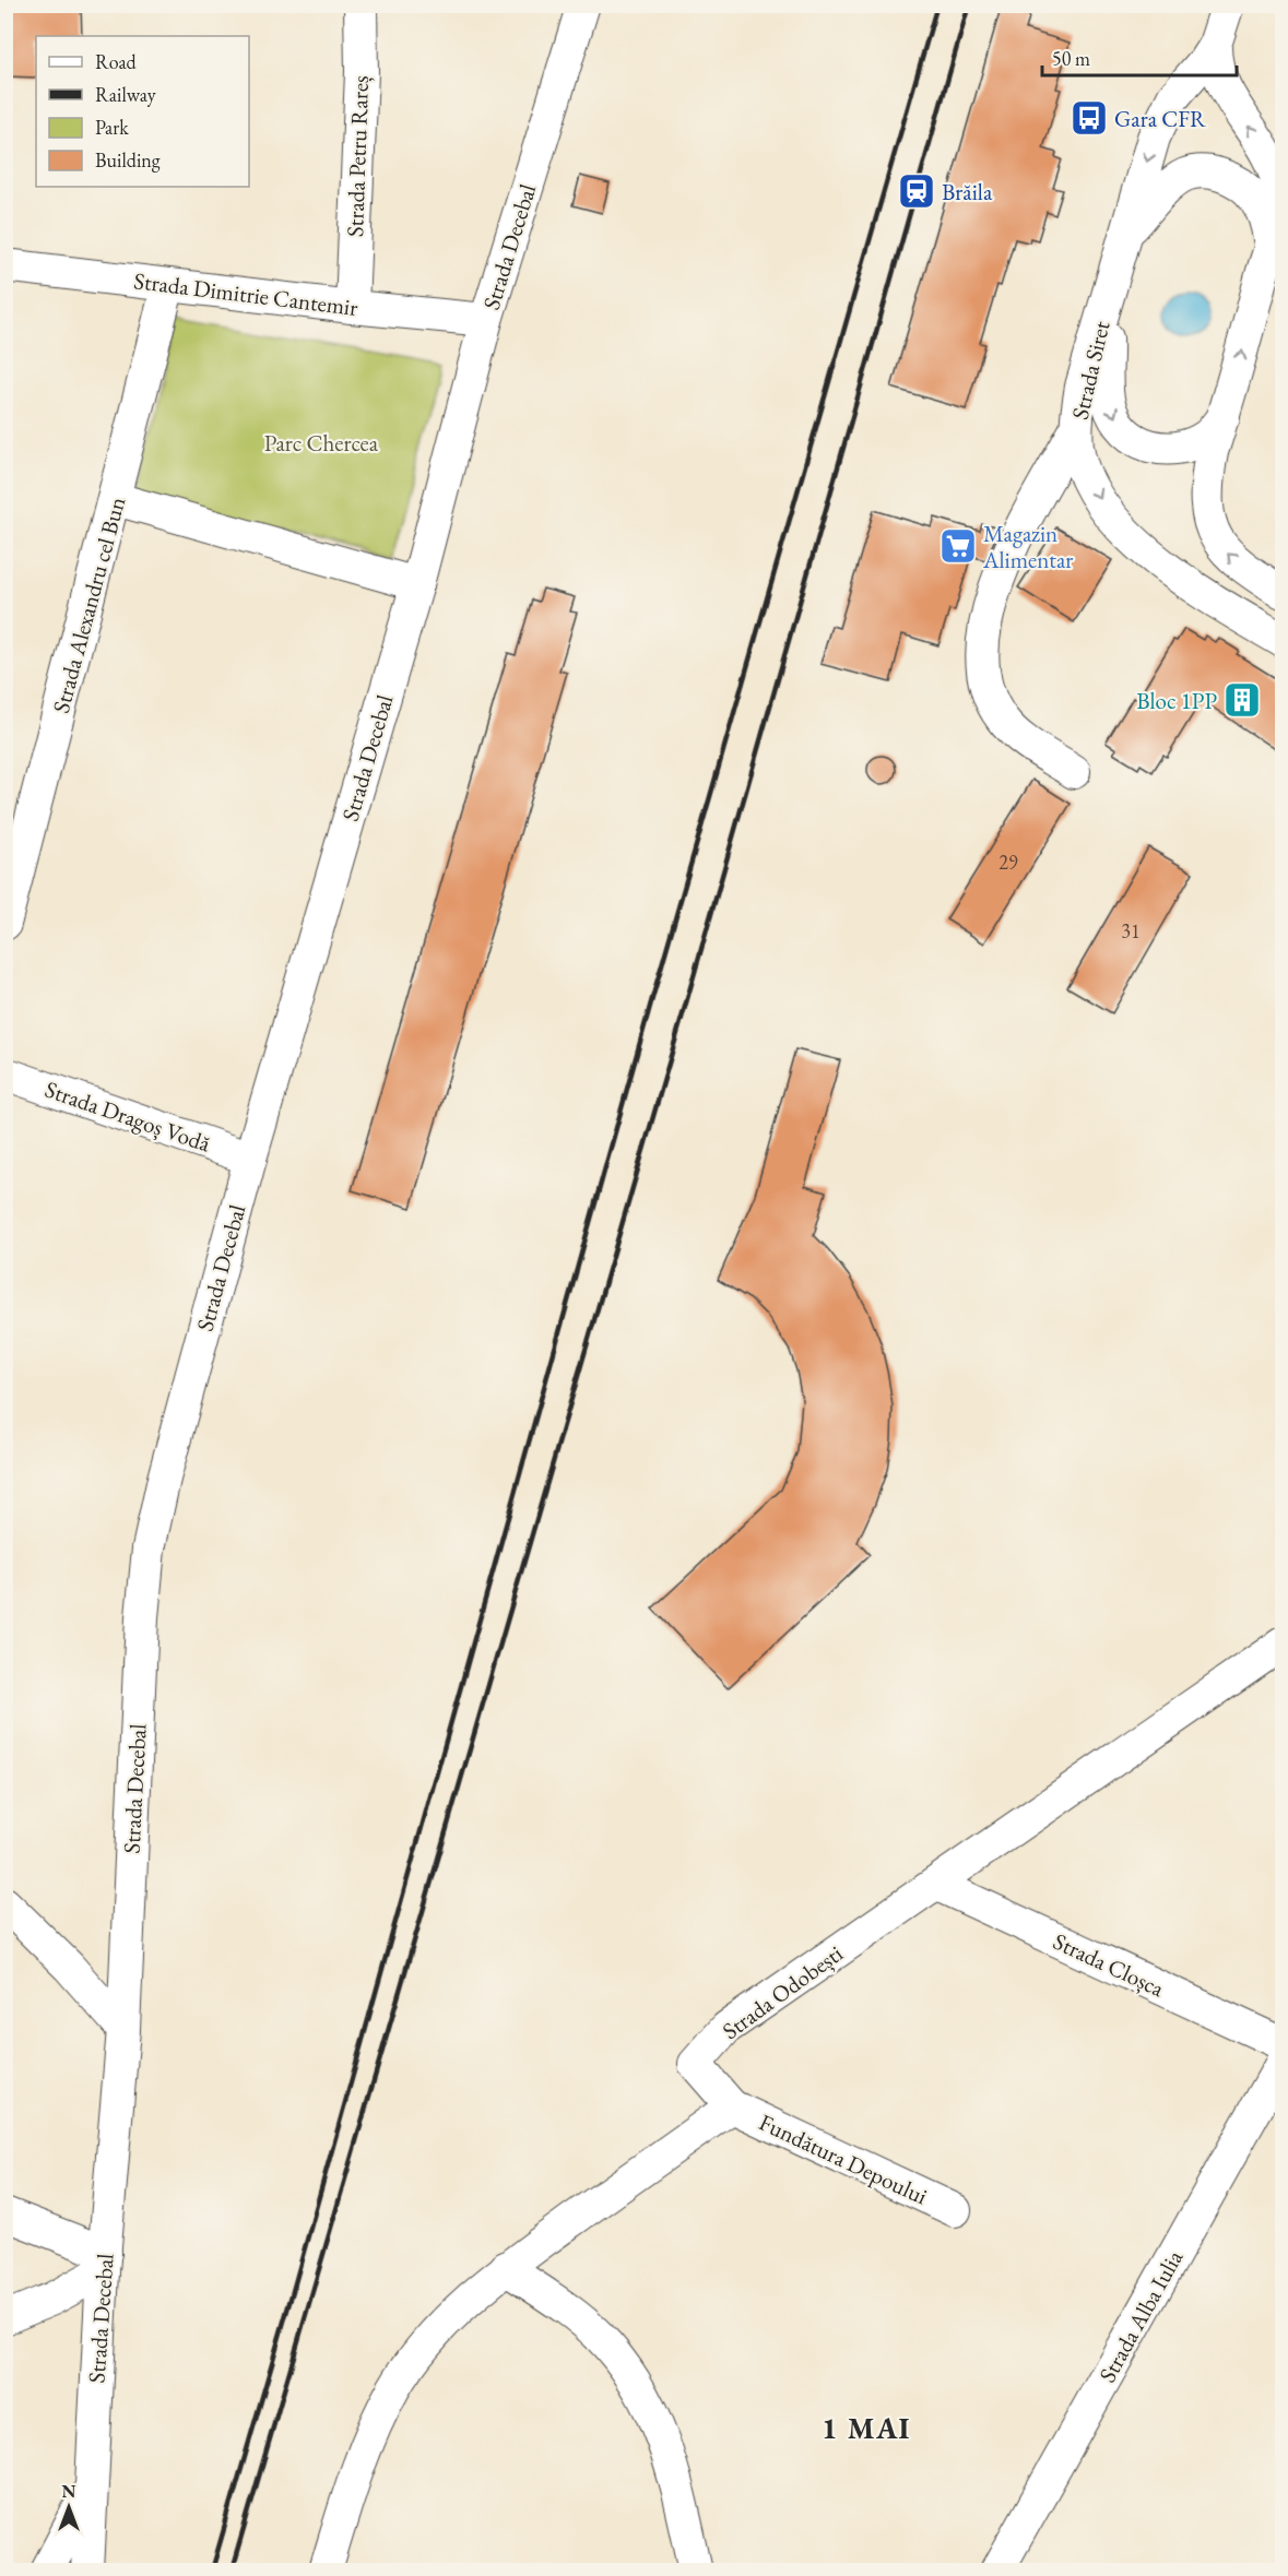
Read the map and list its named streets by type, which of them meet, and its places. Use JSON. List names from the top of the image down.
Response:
{
  "streets": {
    "street": [
      "Strada Petru Rareș",
      "Strada Decebal",
      "Strada Dimitrie Cantemir",
      "Strada Siret",
      "Strada Alexandru cel Bun",
      "Strada Dragoș Vodă",
      "Strada Cloșca",
      "Strada Odobești",
      "Fundătura Depoului",
      "Strada Alba Iulia"
    ]
  },
  "crossings": [
    ["Strada Petru Rareș", "Strada Dimitrie Cantemir"],
    ["Strada Decebal", "Strada Dimitrie Cantemir"],
    ["Strada Decebal", "Strada Dragoș Vodă"],
    ["Strada Dimitrie Cantemir", "Strada Alexandru cel Bun"],
    ["Strada Cloșca", "Strada Odobești"],
    ["Strada Odobești", "Fundătura Depoului"]
  ],
  "districts": ["1 MAI"],
  "parks": ["Parc Chercea"],
  "places": {
    "bus stop": ["Gara CFR"],
    "station": ["Brăila"],
    "supermarket": ["Magazin Alimentar"],
    "building": ["Bloc 1PP"]
  },
  "house_numbers": ["29", "31"],
  "legend": [
    "Road",
    "Railway",
    "Park",
    "Building"
  ],
  "scale_bar": "50 m",
  "north": "top"
}
